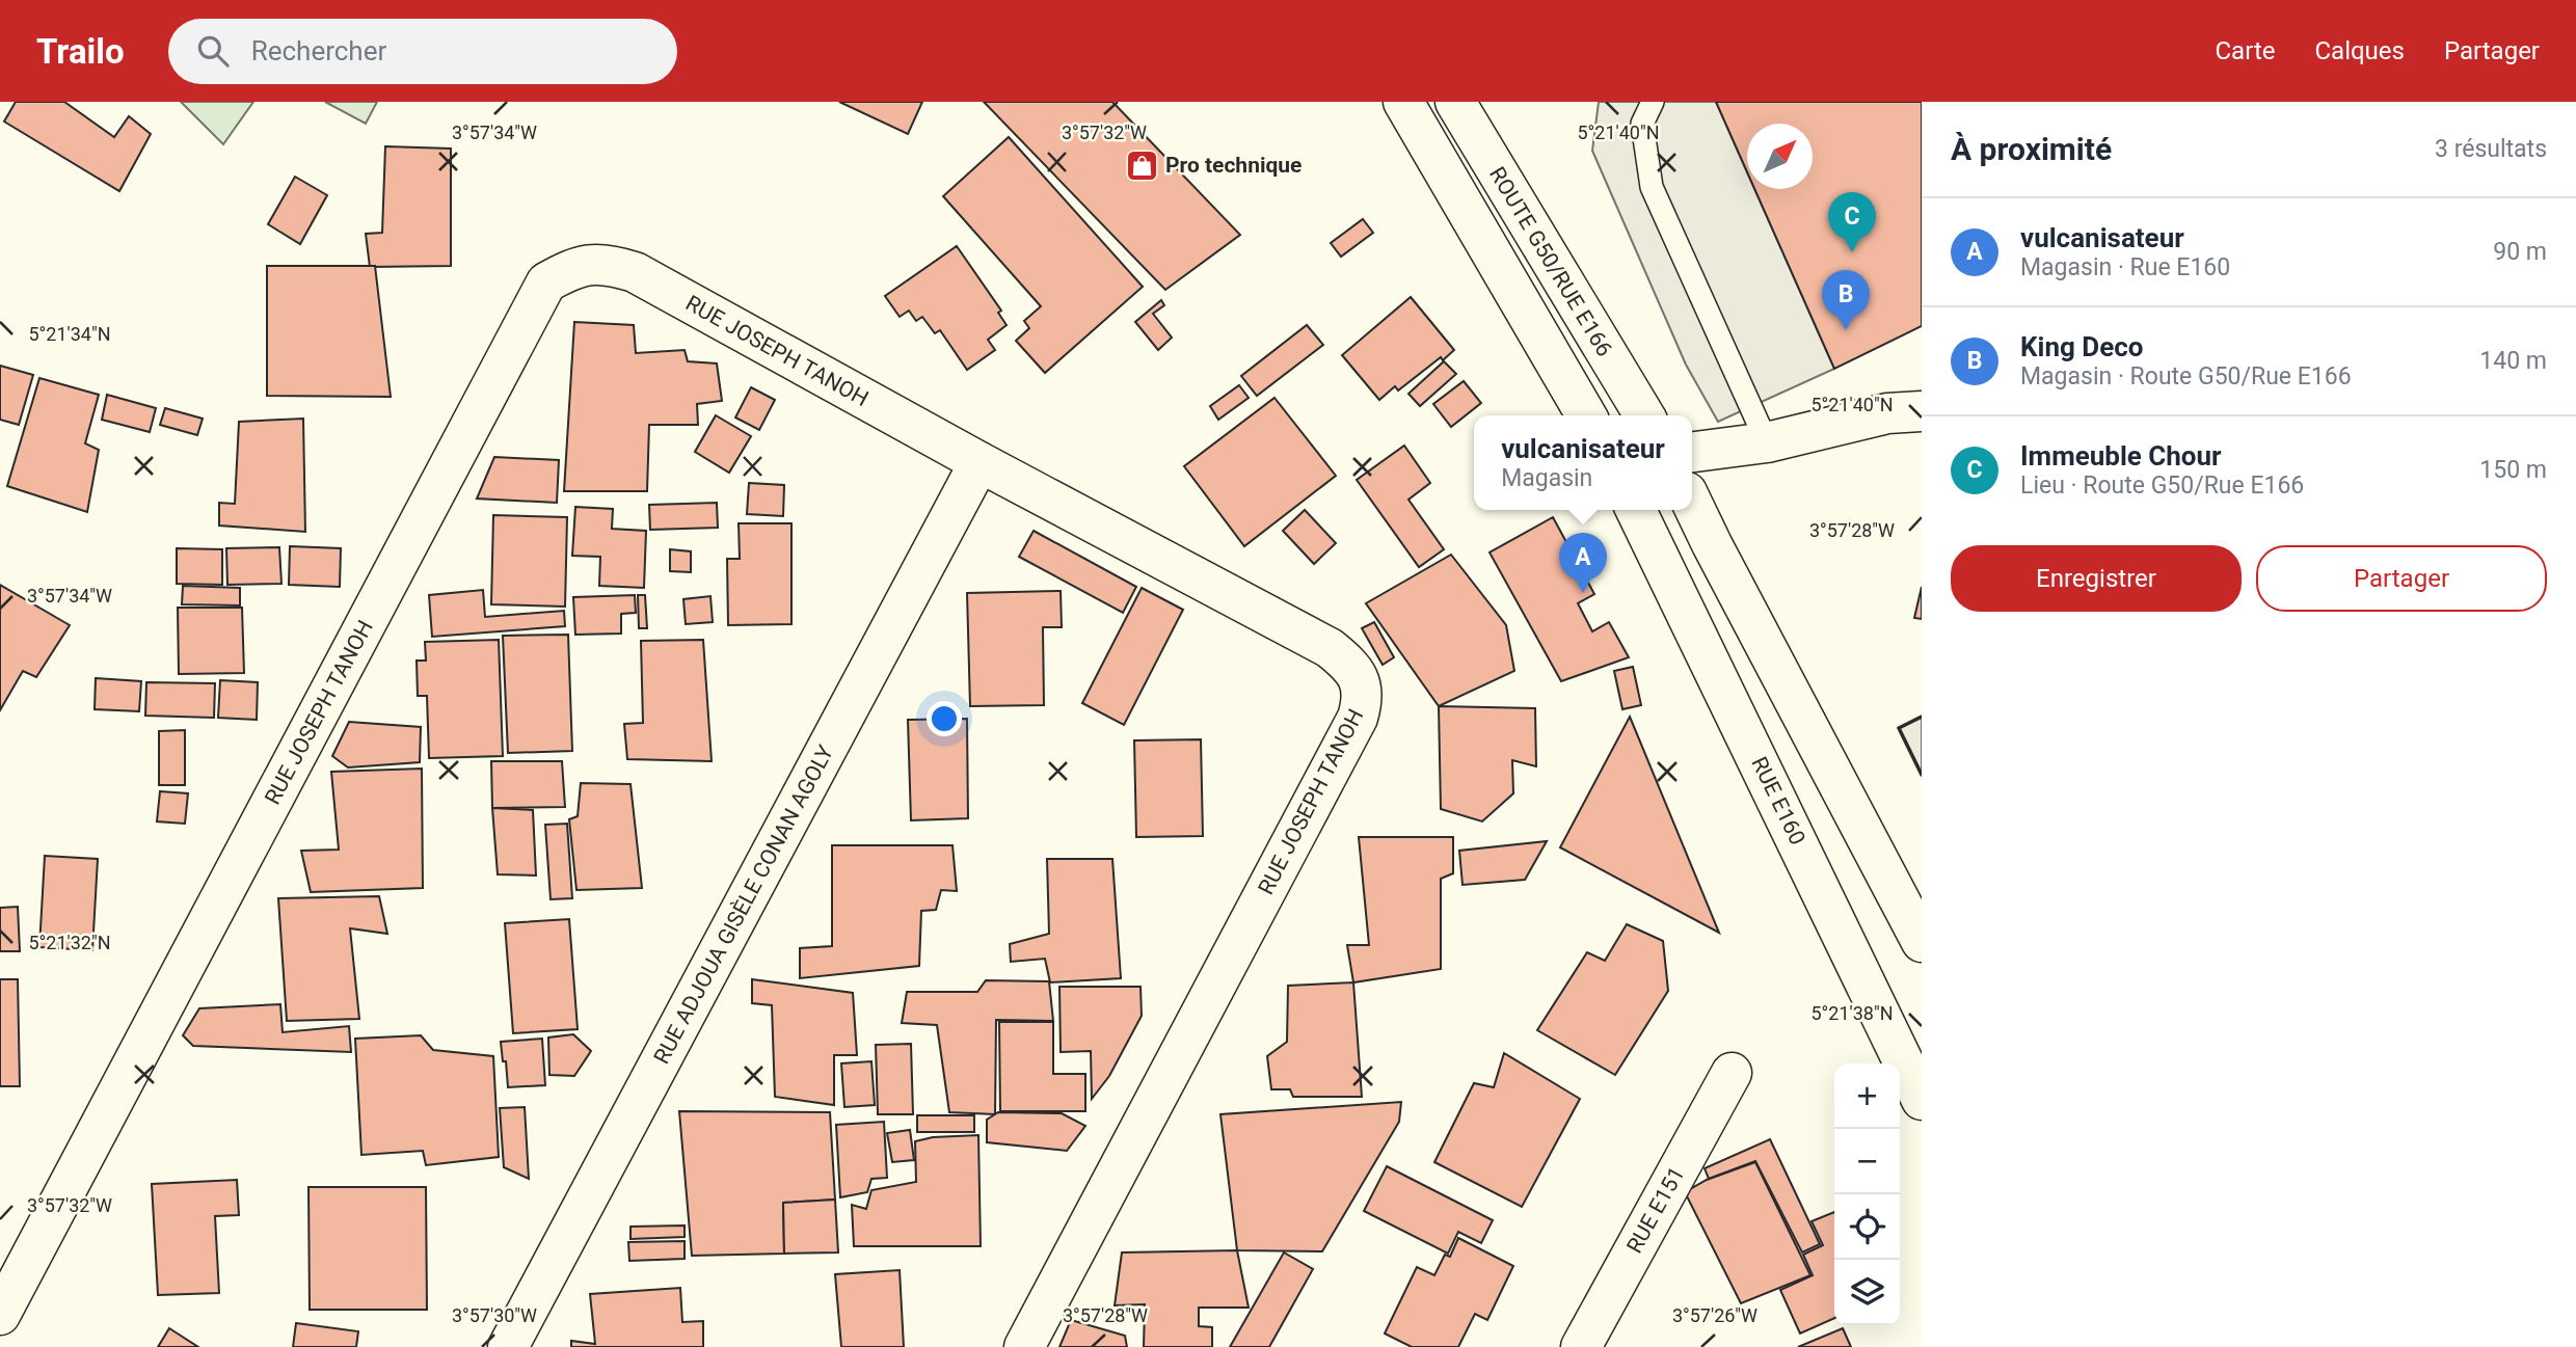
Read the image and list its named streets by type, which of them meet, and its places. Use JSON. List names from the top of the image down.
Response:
{
  "streets": {
    "street": [
      "ROUTE G50/RUE E166",
      "RUE JOSEPH TANOH",
      "RUE E160",
      "RUE ADJOUA GISÈLE CONAN AGOLY",
      "RUE E151"
    ]
  },
  "crossings": [
    ["RUE JOSEPH TANOH", "RUE ADJOUA GISÈLE CONAN AGOLY"]
  ],
  "places": {
    "shop": ["Pro technique"]
  },
  "north": "top right",
  "page": {
    "header": "Trailo",
    "search": "Rechercher",
    "nav": ["Carte", "Calques", "Partager"],
    "heading": ["À proximité", "3 résultats"],
    "pins": ["C", "B", "A"],
    "list": [
      {
        "mark": "A",
        "name": "vulcanisateur",
        "note": "Magasin · Rue E160",
        "value": "90 m"
      },
      {
        "mark": "B",
        "name": "King Deco",
        "note": "Magasin · Route G50/Rue E166",
        "value": "140 m"
      },
      {
        "mark": "C",
        "name": "Immeuble Chour",
        "note": "Lieu · Route G50/Rue E166",
        "value": "150 m"
      }
    ],
    "popup": ["vulcanisateur", "Magasin"],
    "buttons": ["Enregistrer", "Partager"],
    "map_buttons": ["+", "−"]
  },
  "coordinates": [
    "3°57'34\"W",
    "3°57'32\"W",
    "5°21'40\"N",
    "5°21'34\"N",
    "3°57'28\"W",
    "5°21'32\"N",
    "5°21'38\"N",
    "3°57'30\"W",
    "3°57'26\"W"
  ]
}
